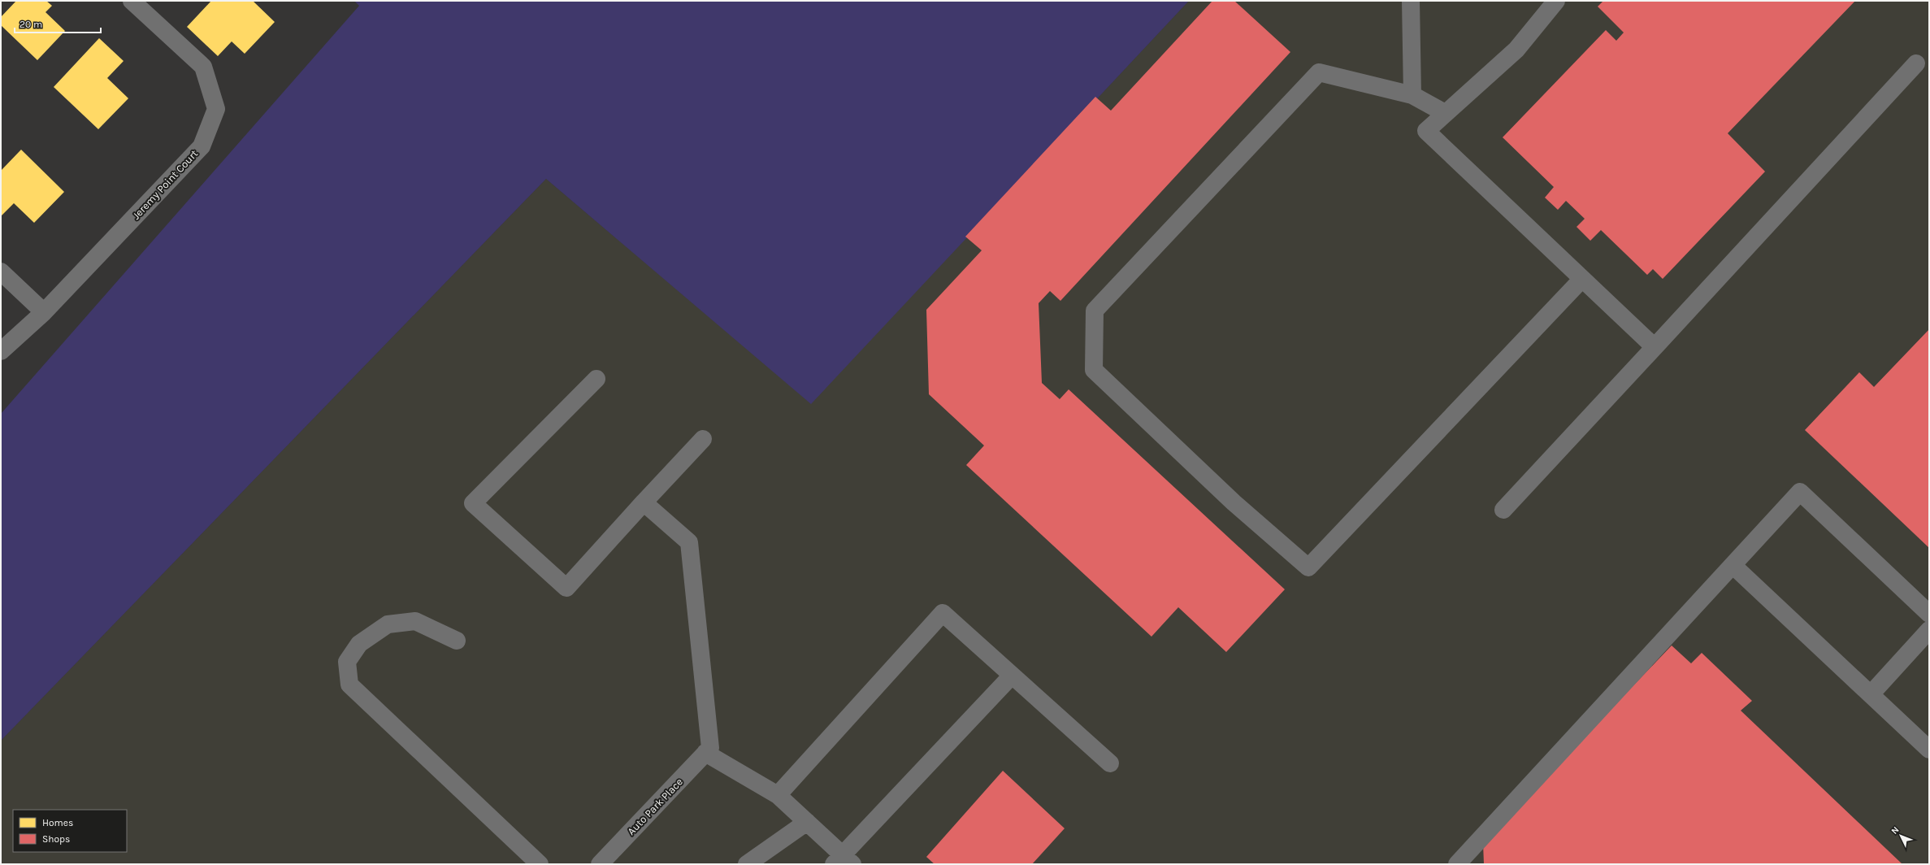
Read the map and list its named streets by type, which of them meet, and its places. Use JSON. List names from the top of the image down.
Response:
{
  "streets": {
    "street": ["Jeremy Point Court", "Auto Park Place"]
  },
  "legend": ["Homes", "Shops"],
  "scale_bar": "20 m",
  "north": "top left"
}
